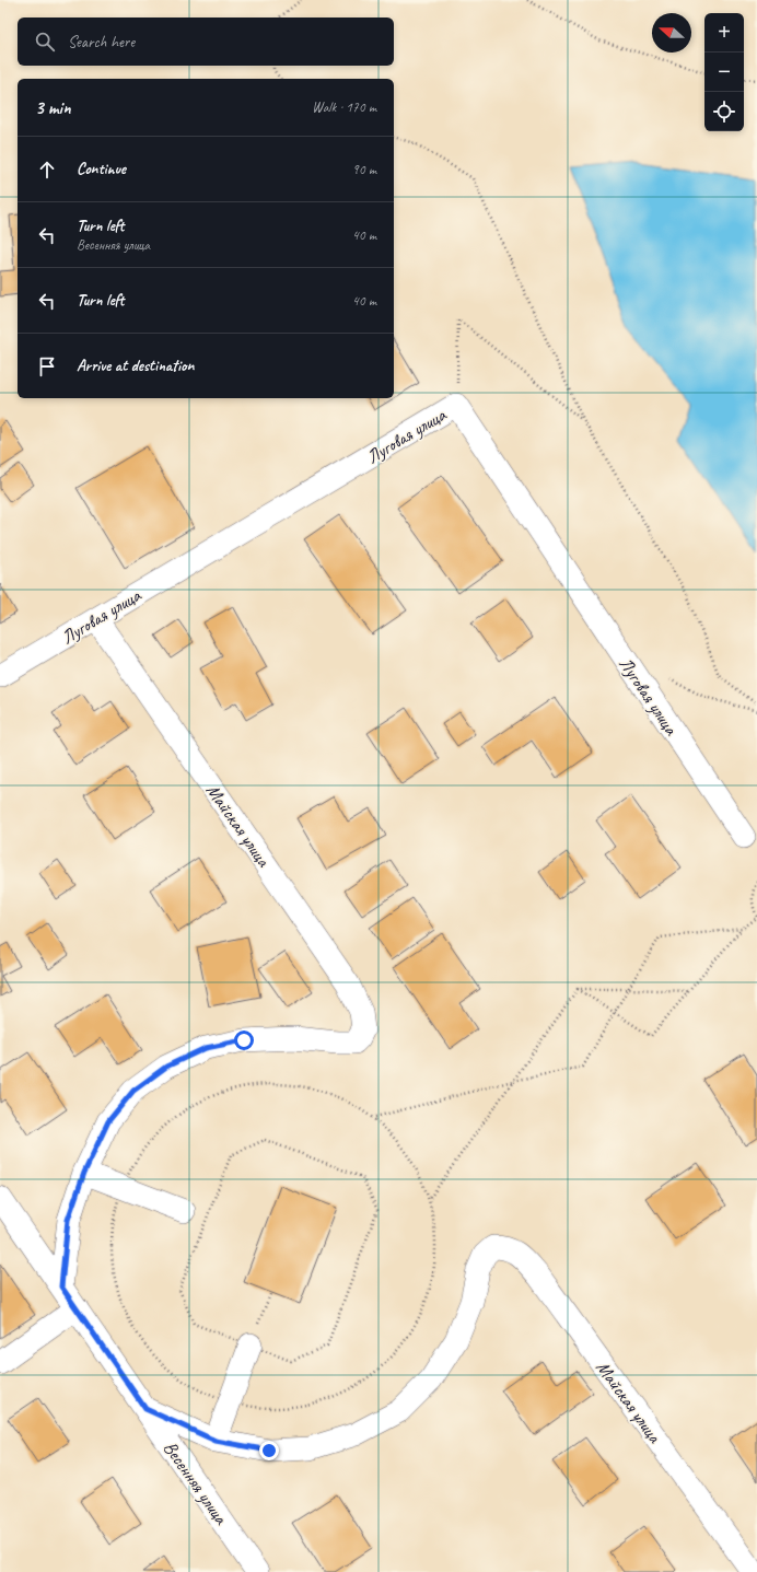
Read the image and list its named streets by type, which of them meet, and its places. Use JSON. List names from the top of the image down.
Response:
{
  "streets": {
    "street": ["Луговая улица", "Майская улица", "Весенняя улица"]
  },
  "crossings": [
    ["Луговая улица", "Майская улица"]
  ],
  "north": "left",
  "page": {
    "map_buttons": ["+", "−"],
    "search": "Search here",
    "heading": ["3 min", "Walk · 170 m"],
    "list": [
      ["Continue", "90 m"],
      ["Turn left", "Весенняя улица", "40 m"],
      ["Turn left", "40 m"],
      "Arrive at destination"
    ]
  }
}
